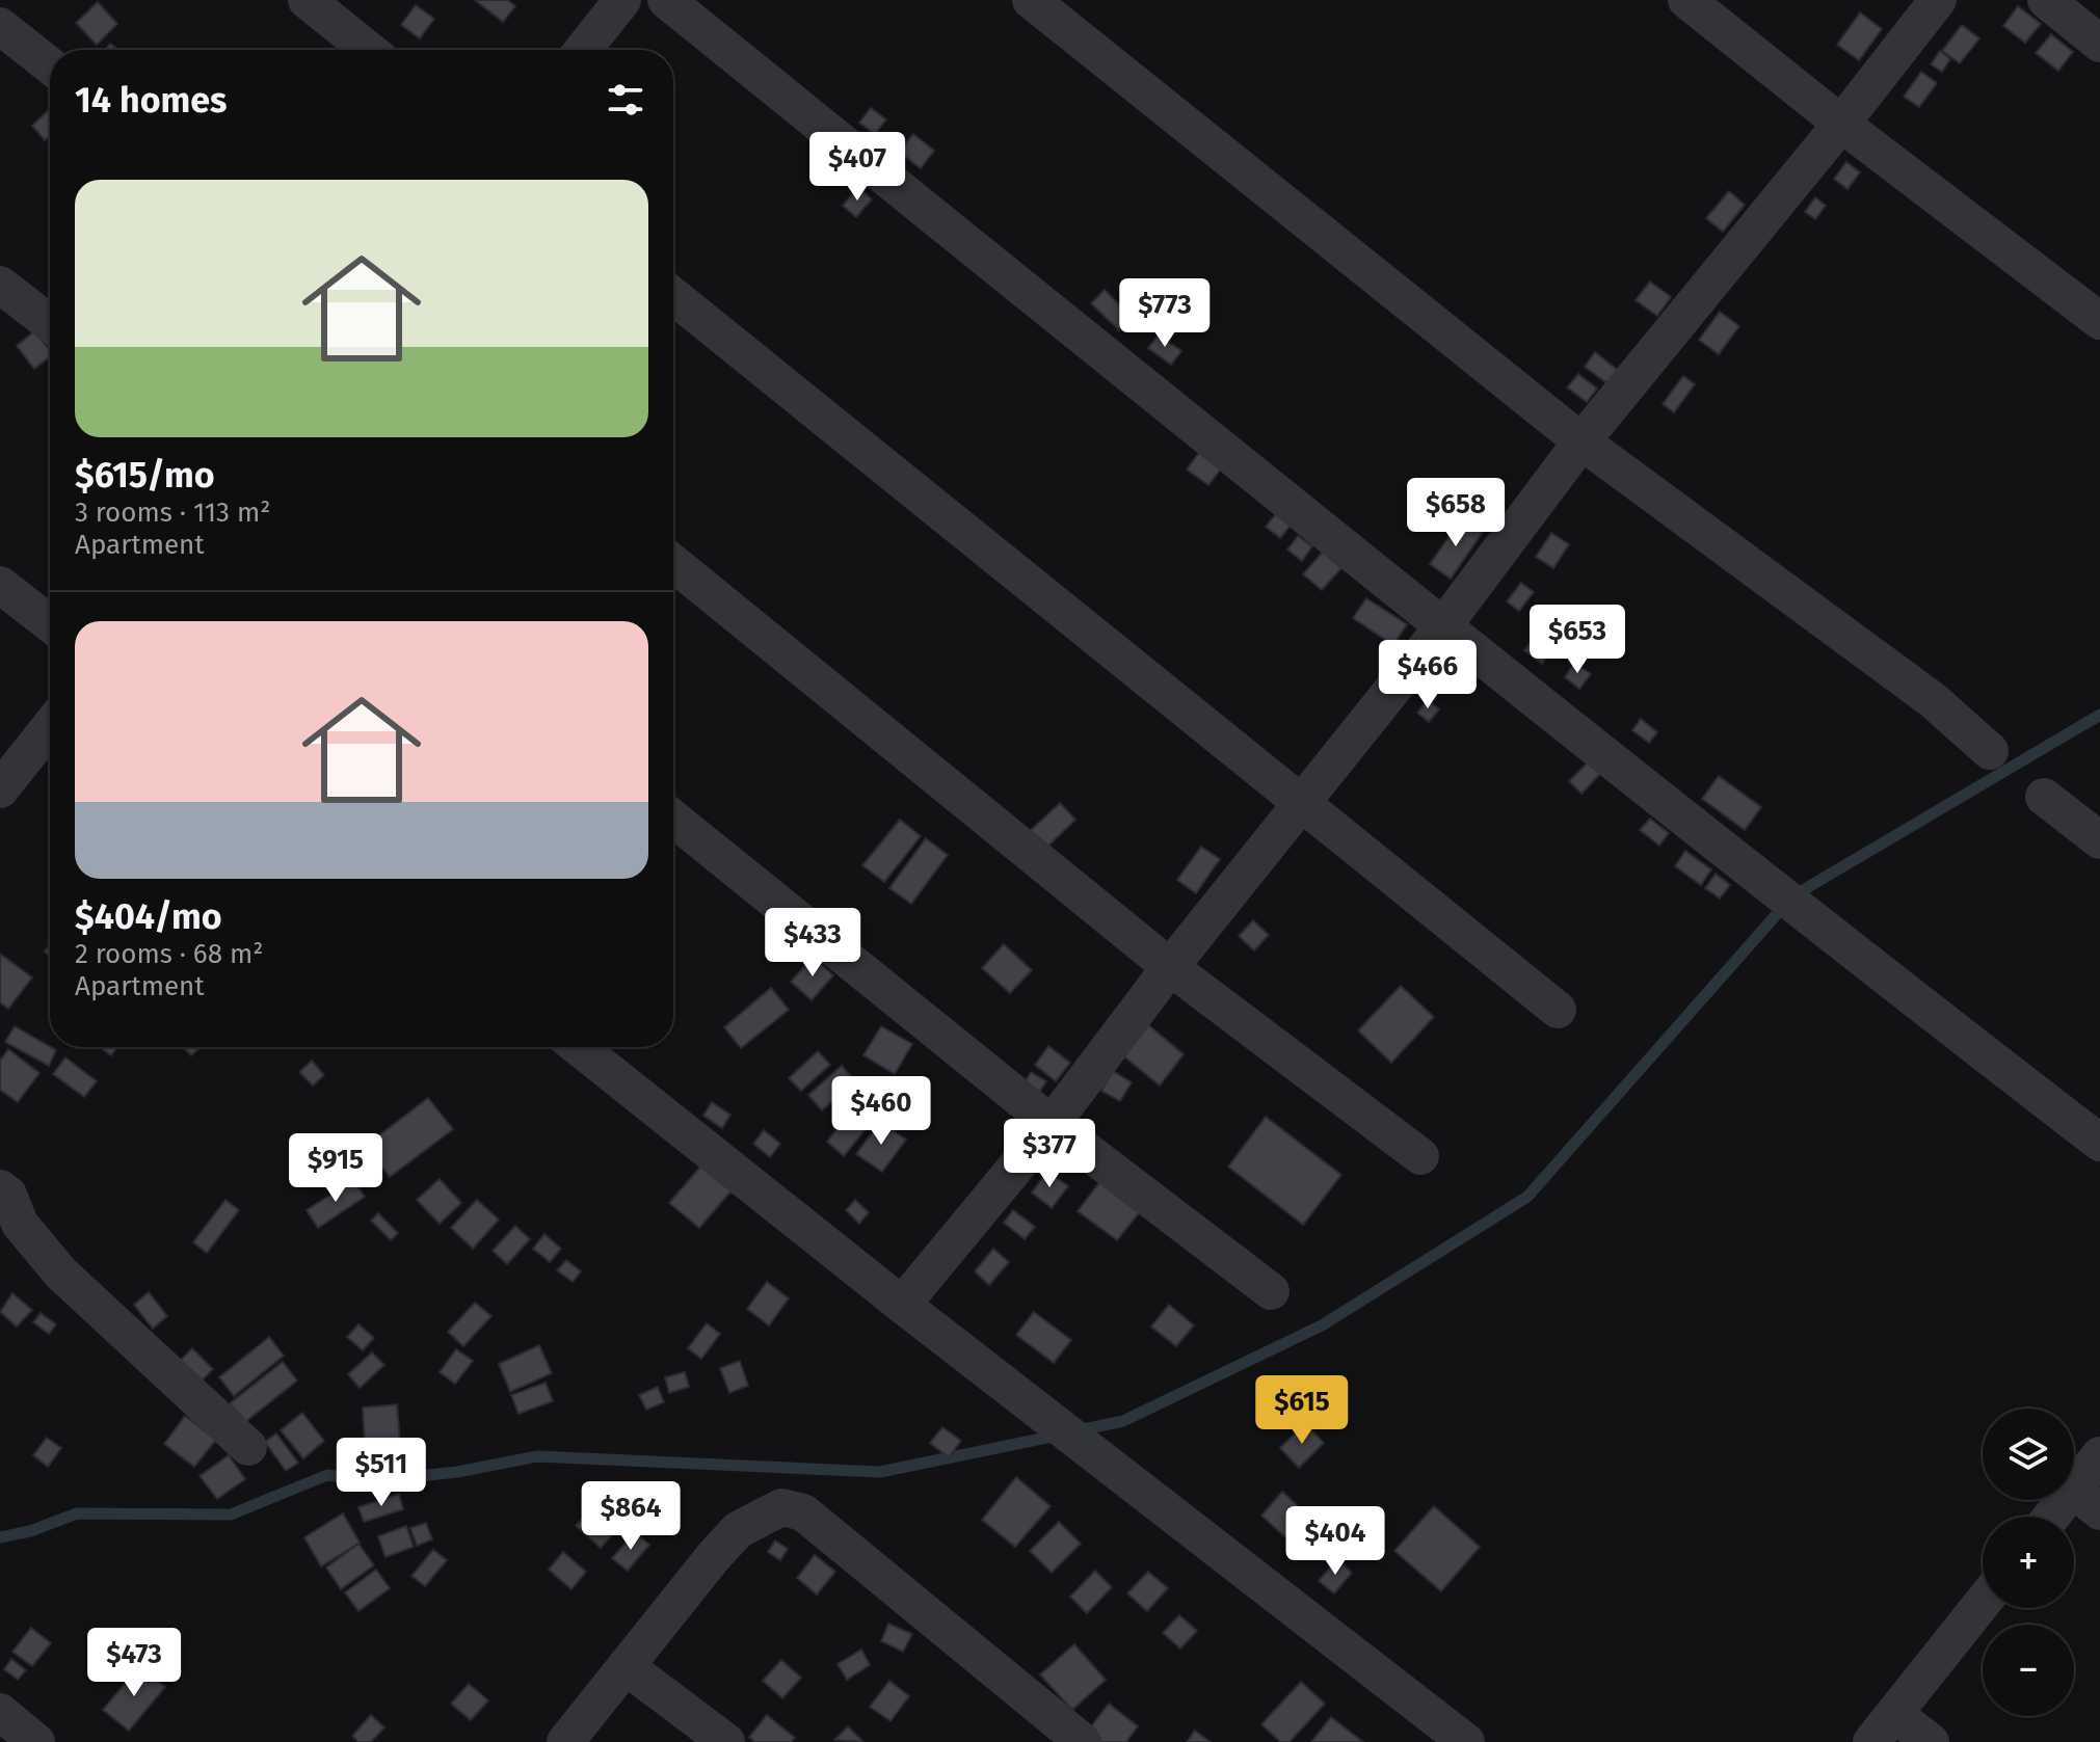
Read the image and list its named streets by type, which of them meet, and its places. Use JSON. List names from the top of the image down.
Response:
{
  "page": {
    "heading": "14 homes",
    "price": [
      "$407",
      "$773",
      "$658",
      "$653",
      "$466",
      "$433",
      "$460",
      "$377",
      "$915",
      "$615",
      "$511",
      "$864",
      "$404",
      "$473"
    ],
    "list": [
      {
        "name": "$615/mo",
        "note": "3 rooms · 113 m² · Apartment"
      },
      {
        "name": "$404/mo",
        "note": "2 rooms · 68 m² · Apartment"
      }
    ],
    "map_buttons": ["+", "−"]
  }
}
